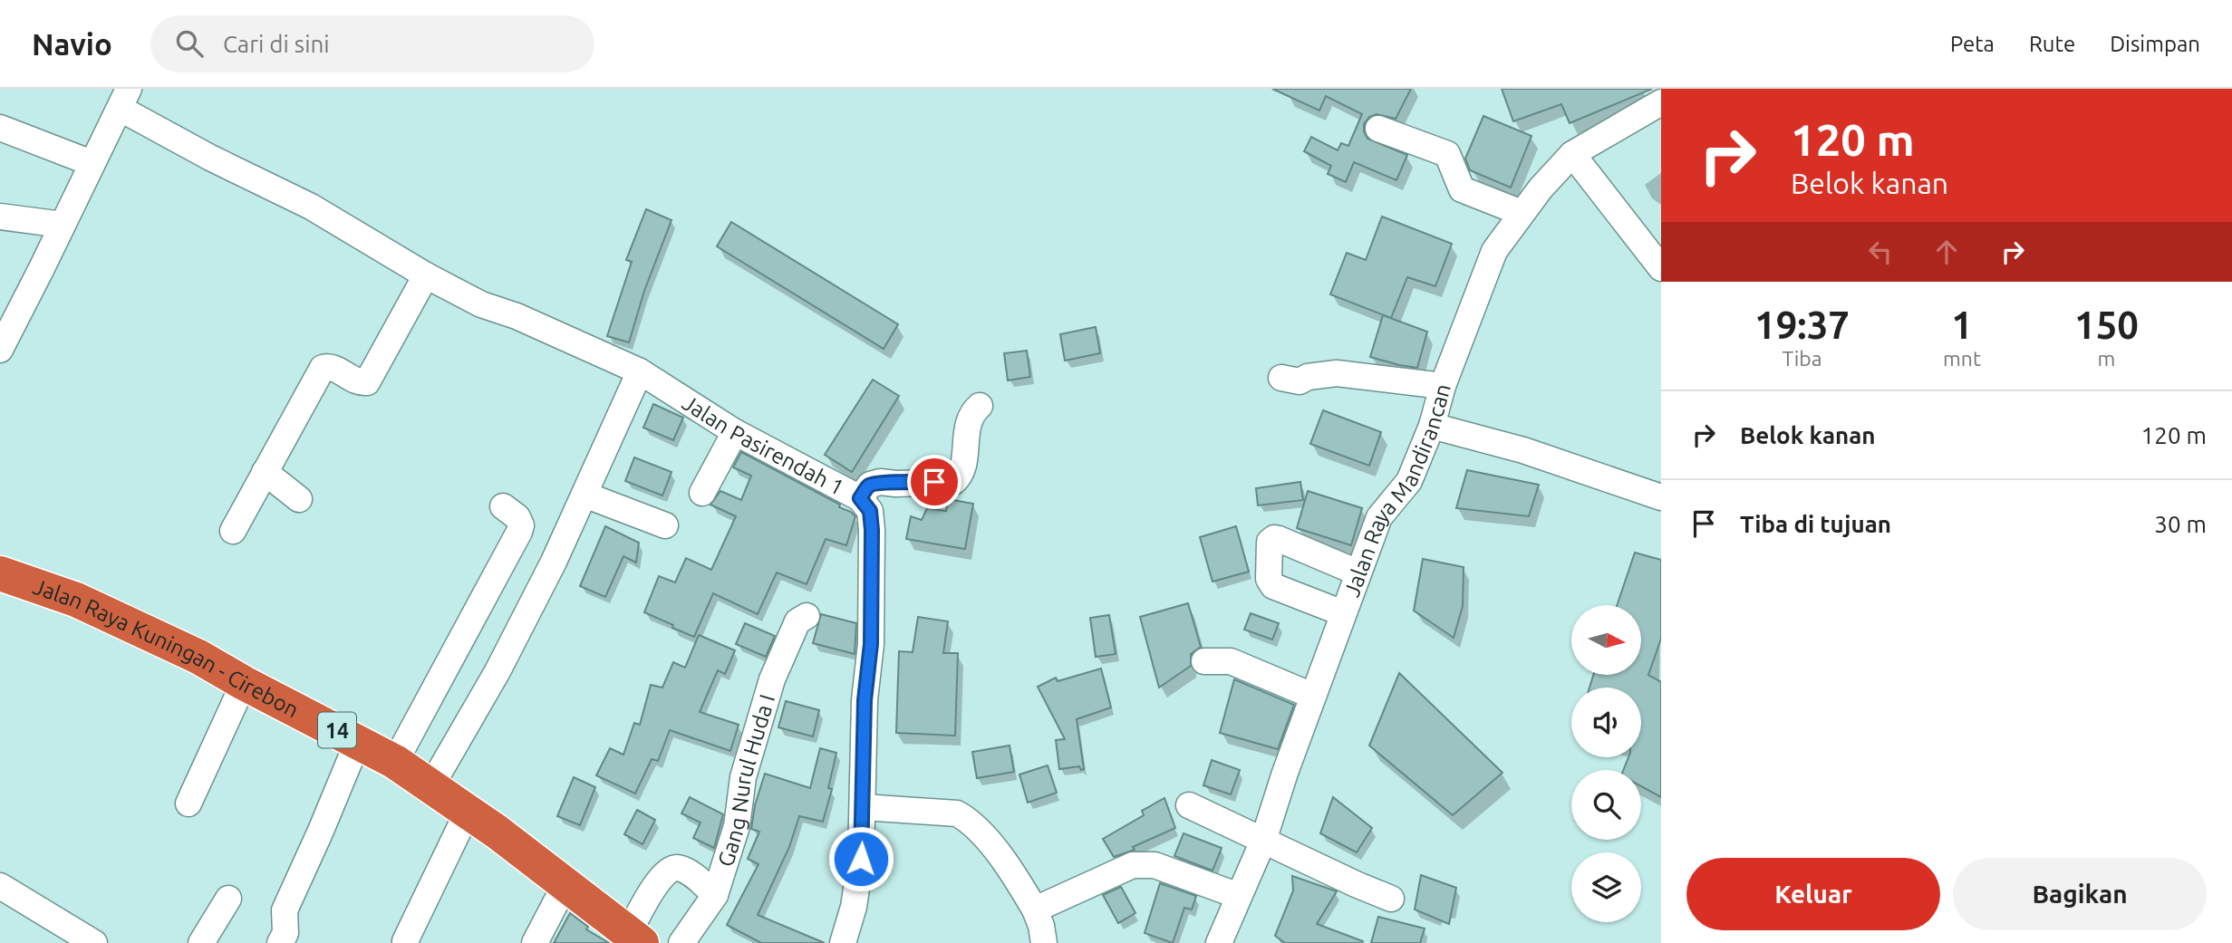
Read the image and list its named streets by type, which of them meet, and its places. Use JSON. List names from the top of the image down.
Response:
{
  "streets": {
    "highway": ["Jalan Raya Kuningan - Cirebon", "14"],
    "street": ["Jalan Pasirendah 1", "Jalan Raya Mandirancan", "Gang Nurul Huda I"]
  },
  "north": "right",
  "page": {
    "header": "Navio",
    "search": "Cari di sini",
    "nav": ["Peta", "Rute", "Disimpan"],
    "turn": ["120 m", "Belok kanan"],
    "eta": [
      "19:37",
      "Tiba",
      "1",
      "mnt",
      "150",
      "m"
    ],
    "list": [
      {
        "name": "Belok kanan",
        "value": "120 m"
      },
      {
        "name": "Tiba di tujuan",
        "value": "30 m"
      }
    ],
    "buttons": ["Keluar", "Bagikan"]
  }
}
